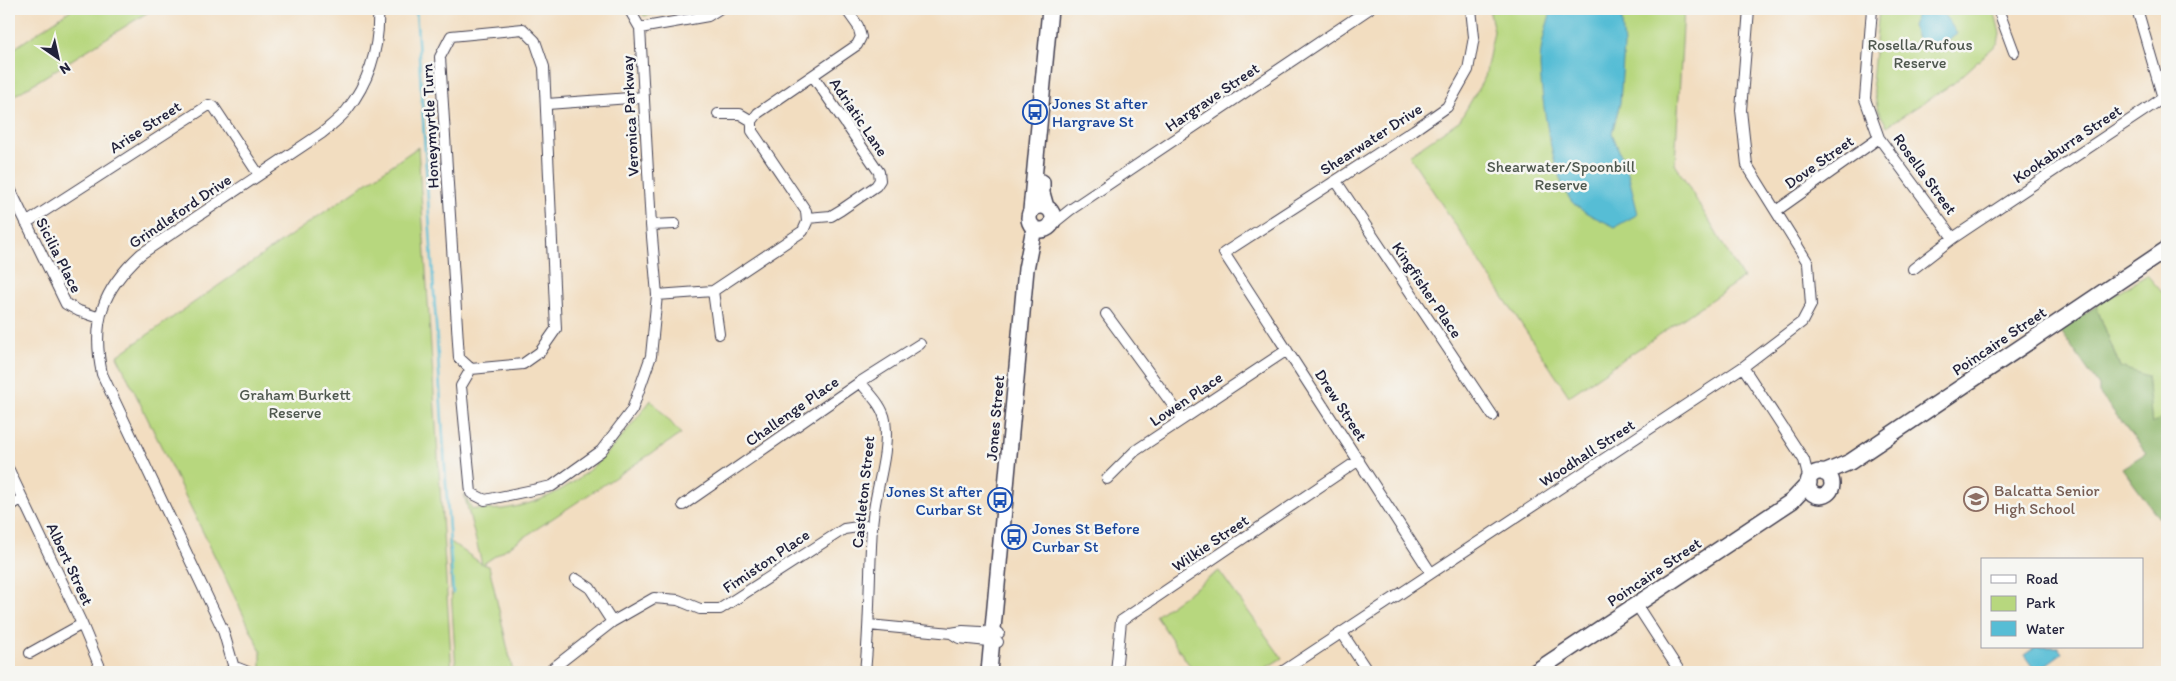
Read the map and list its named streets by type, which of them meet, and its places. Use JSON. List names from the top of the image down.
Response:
{
  "streets": {
    "street": [
      "Hargrave Street",
      "Veronica Parkway",
      "Adriatic Lane",
      "Honeymyrtle Turn",
      "Arise Street",
      "Shearwater Drive",
      "Kookaburra Street",
      "Dove Street",
      "Rosella Street",
      "Grindleford Drive",
      "Sicilia Place",
      "Kingfisher Place",
      "Poincaire Street",
      "Lowen Place",
      "Drew Street",
      "Challenge Place",
      "Jones Street",
      "Woodhall Street",
      "Castleton Street",
      "Wilkie Street",
      "Fimiston Place",
      "Albert Street"
    ]
  },
  "crossings": [
    ["Hargrave Street", "Jones Street"],
    ["Veronica Parkway", "Honeymyrtle Turn"],
    ["Arise Street", "Grindleford Drive"],
    ["Arise Street", "Sicilia Place"],
    ["Shearwater Drive", "Kingfisher Place"],
    ["Shearwater Drive", "Drew Street"],
    ["Kookaburra Street", "Rosella Street"],
    ["Dove Street", "Rosella Street"],
    ["Dove Street", "Woodhall Street"],
    ["Grindleford Drive", "Sicilia Place"],
    ["Lowen Place", "Drew Street"],
    ["Drew Street", "Woodhall Street"],
    ["Drew Street", "Wilkie Street"],
    ["Challenge Place", "Castleton Street"],
    ["Castleton Street", "Fimiston Place"]
  ],
  "parks": ["Rosella/Rufous Reserve", "Shearwater/Spoonbill Reserve", "Graham Burkett Reserve"],
  "places": {
    "bus stop": ["Jones St after Hargrave St", "Jones St after Curbar St", "Jones St Before Curbar St"],
    "school or university": ["Balcatta Senior High School"]
  },
  "legend": ["Road", "Park", "Water"],
  "north": "bottom right"
}
